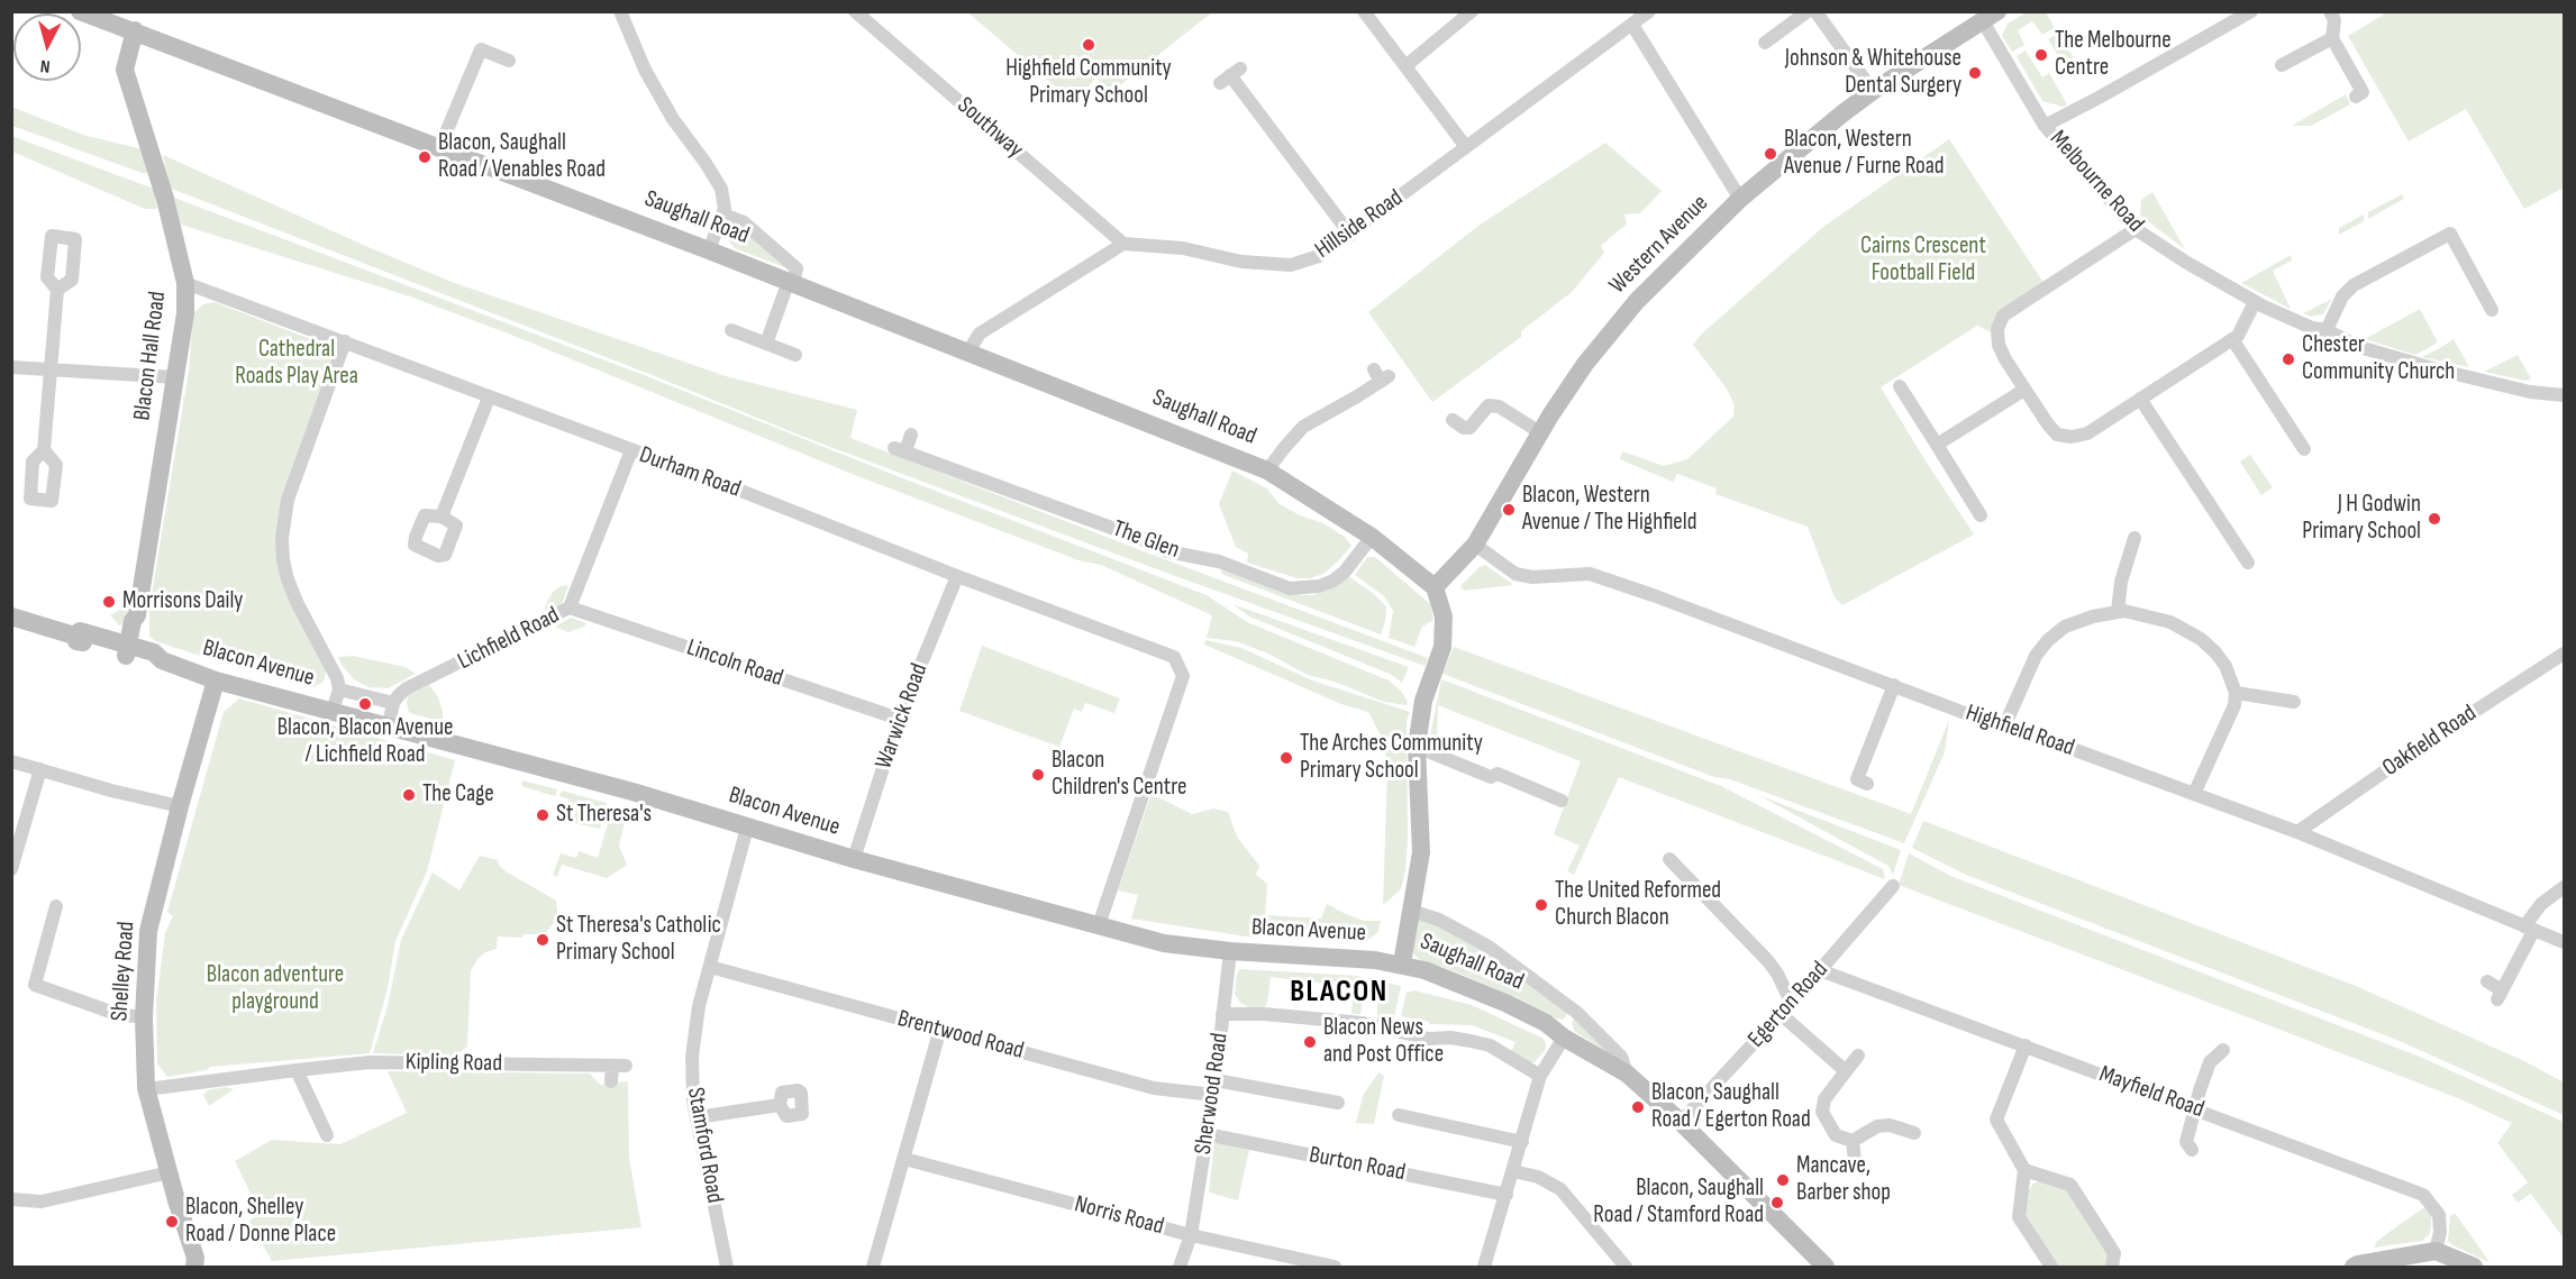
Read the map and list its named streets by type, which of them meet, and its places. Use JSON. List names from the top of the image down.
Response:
{
  "streets": {
    "street": [
      "Southway",
      "Melbourne Road",
      "Saughall Road",
      "Hillside Road",
      "Western Avenue",
      "Blacon Hall Road",
      "Durham Road",
      "The Glen",
      "Lichfield Road",
      "Blacon Avenue",
      "Lincoln Road",
      "Warwick Road",
      "Highfield Road",
      "Oakfield Road",
      "Shelley Road",
      "Egerton Road",
      "Brentwood Road",
      "Kipling Road",
      "Mayfield Road",
      "Sherwood Road",
      "Stamford Road",
      "Burton Road",
      "Norris Road"
    ]
  },
  "crossings": [
    ["Southway", "Hillside Road"],
    ["Melbourne Road", "Western Avenue"],
    ["Saughall Road", "Western Avenue"],
    ["Saughall Road", "Blacon Hall Road"],
    ["Saughall Road", "The Glen"],
    ["Saughall Road", "Blacon Avenue"],
    ["Saughall Road", "Egerton Road"],
    ["Western Avenue", "Highfield Road"],
    ["Blacon Hall Road", "Durham Road"],
    ["Blacon Hall Road", "Blacon Avenue"],
    ["Durham Road", "Lichfield Road"],
    ["Durham Road", "Blacon Avenue"],
    ["Durham Road", "Warwick Road"],
    ["Lichfield Road", "Lincoln Road"],
    ["Blacon Avenue", "Warwick Road"],
    ["Blacon Avenue", "Shelley Road"],
    ["Blacon Avenue", "Sherwood Road"],
    ["Blacon Avenue", "Stamford Road"],
    ["Lincoln Road", "Warwick Road"],
    ["Highfield Road", "Oakfield Road"],
    ["Shelley Road", "Kipling Road"],
    ["Egerton Road", "Mayfield Road"],
    ["Brentwood Road", "Sherwood Road"],
    ["Brentwood Road", "Stamford Road"],
    ["Sherwood Road", "Burton Road"],
    ["Sherwood Road", "Norris Road"]
  ],
  "districts": ["BLACON"],
  "parks": ["Cairns Crescent Football Field", "Cathedral Roads Play Area", "Blacon adventure playground"],
  "places": [
    "Highfield Community Primary School",
    "The Melbourne Centre",
    "Johnson & Whitehouse Dental Surgery",
    "Blacon, Western Avenue / Furne Road",
    "Blacon, Saughall Road / Venables Road",
    "Chester Community Church",
    "Blacon, Western Avenue / The Highfield",
    "J H Godwin Primary School",
    "Morrisons Daily",
    "Blacon, Blacon Avenue / Lichfield Road",
    "The Arches Community Primary School",
    "Blacon Children's Centre",
    "The Cage",
    "St Theresa's",
    "The United Reformed Church Blacon",
    "St Theresa's Catholic Primary School",
    "Blacon News and Post Office",
    "Blacon, Saughall Road / Egerton Road",
    "Mancave, Barber shop",
    "Blacon, Saughall Road / Stamford Road",
    "Blacon, Shelley Road / Donne Place"
  ],
  "north": "bottom"
}
